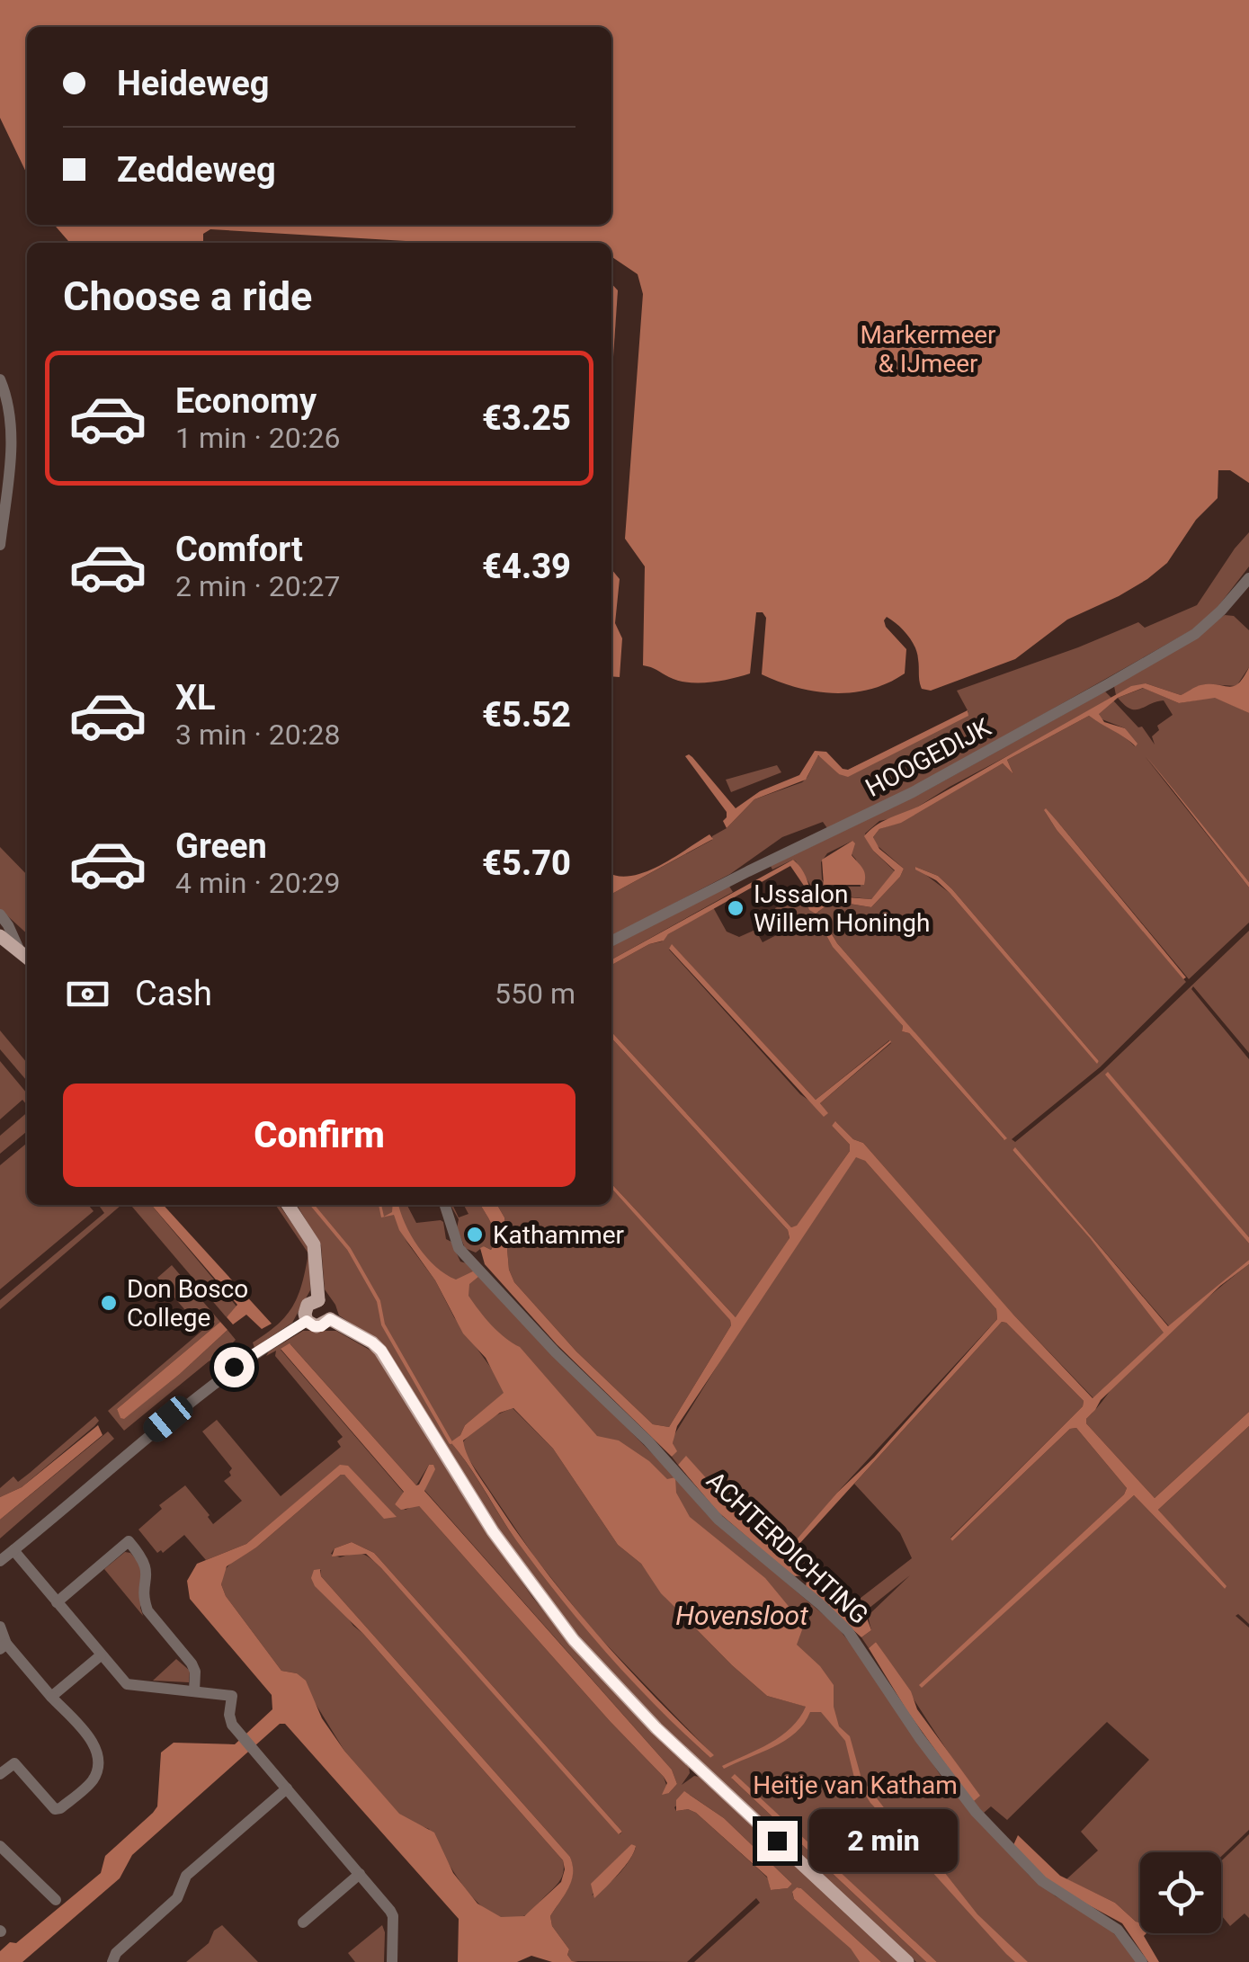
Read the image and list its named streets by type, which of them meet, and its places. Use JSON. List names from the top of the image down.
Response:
{
  "streets": {
    "street": ["HOOGEDIJK", "ACHTERDICHTING"]
  },
  "water": ["Hovensloot"],
  "parks": ["Markermeer & IJmeer", "Heitje van Katham"],
  "places": ["IJssalon Willem Honingh", "Kathammer", "Don Bosco College"],
  "page": {
    "banner": ["Heideweg", "Zeddeweg"],
    "heading": "Choose a ride",
    "list": [
      {
        "name": "Economy",
        "note": "1 min · 20:26",
        "value": "€3.25"
      },
      {
        "name": "Comfort",
        "note": "2 min · 20:27",
        "value": "€4.39"
      },
      {
        "name": "XL",
        "note": "3 min · 20:28",
        "value": "€5.52"
      },
      {
        "name": "Green",
        "note": "4 min · 20:29",
        "value": "€5.70"
      }
    ],
    "pay": ["Cash", "550 m"],
    "buttons": "Confirm",
    "bubble": "2 min"
  }
}
